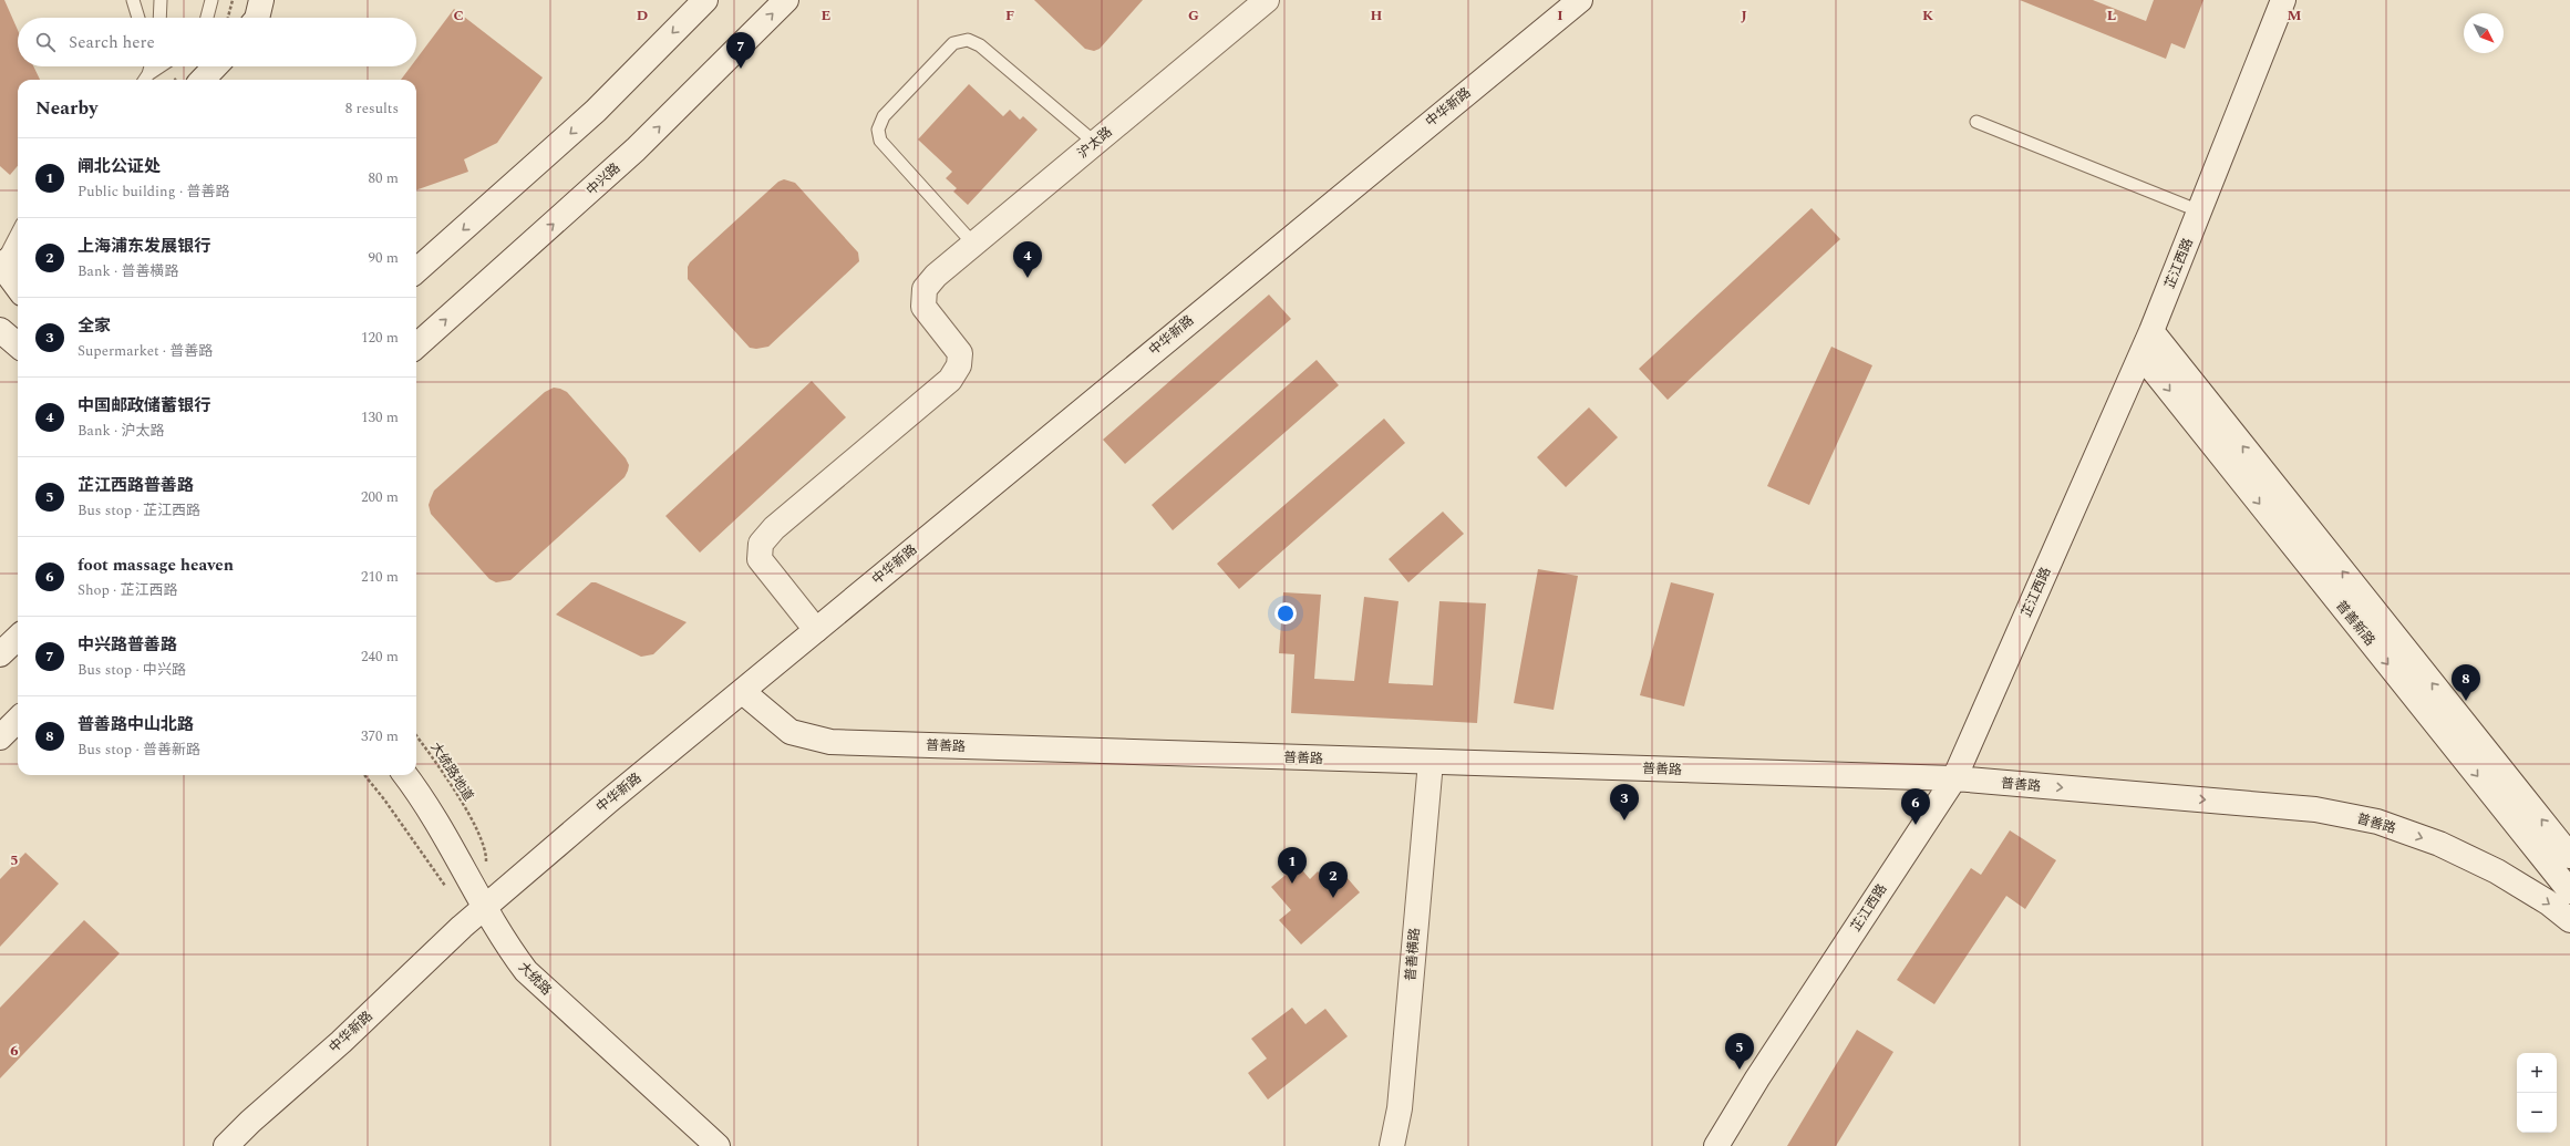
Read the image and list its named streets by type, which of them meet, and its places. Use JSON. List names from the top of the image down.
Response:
{
  "streets": {
    "street": [
      "中华新路",
      "沪太路",
      "中兴路",
      "芷江西路",
      "普善新路",
      "普善路",
      "普善横路",
      "大统路"
    ],
    "path": ["大统路地道"]
  },
  "crossings": [
    ["中华新路", "沪太路"],
    ["中华新路", "普善路"],
    ["中华新路", "大统路"],
    ["芷江西路", "普善新路"],
    ["芷江西路", "普善路"],
    ["普善路", "普善横路"]
  ],
  "north": "bottom right",
  "page": {
    "search": "Search here",
    "pins": [
      "7",
      "4",
      "8",
      "3",
      "6",
      "1",
      "2",
      "5"
    ],
    "heading": ["Nearby", "8 results"],
    "list": [
      {
        "mark": "1",
        "name": "闸北公证处",
        "note": "Public building · 普善路",
        "value": "80 m"
      },
      {
        "mark": "2",
        "name": "上海浦东发展银行",
        "note": "Bank · 普善横路",
        "value": "90 m"
      },
      {
        "mark": "3",
        "name": "全家",
        "note": "Supermarket · 普善路",
        "value": "120 m"
      },
      {
        "mark": "4",
        "name": "中国邮政储蓄银行",
        "note": "Bank · 沪太路",
        "value": "130 m"
      },
      {
        "mark": "5",
        "name": "芷江西路普善路",
        "note": "Bus stop · 芷江西路",
        "value": "200 m"
      },
      {
        "mark": "6",
        "name": "foot massage heaven",
        "note": "Shop · 芷江西路",
        "value": "210 m"
      },
      {
        "mark": "7",
        "name": "中兴路普善路",
        "note": "Bus stop · 中兴路",
        "value": "240 m"
      },
      {
        "mark": "8",
        "name": "普善路中山北路",
        "note": "Bus stop · 普善新路",
        "value": "370 m"
      }
    ],
    "map_buttons": ["+", "−"]
  },
  "grid": {
    "columns": [
      "C",
      "D",
      "E",
      "F",
      "G",
      "H",
      "I",
      "J",
      "K",
      "L",
      "M"
    ],
    "rows": ["5", "6"]
  }
}
